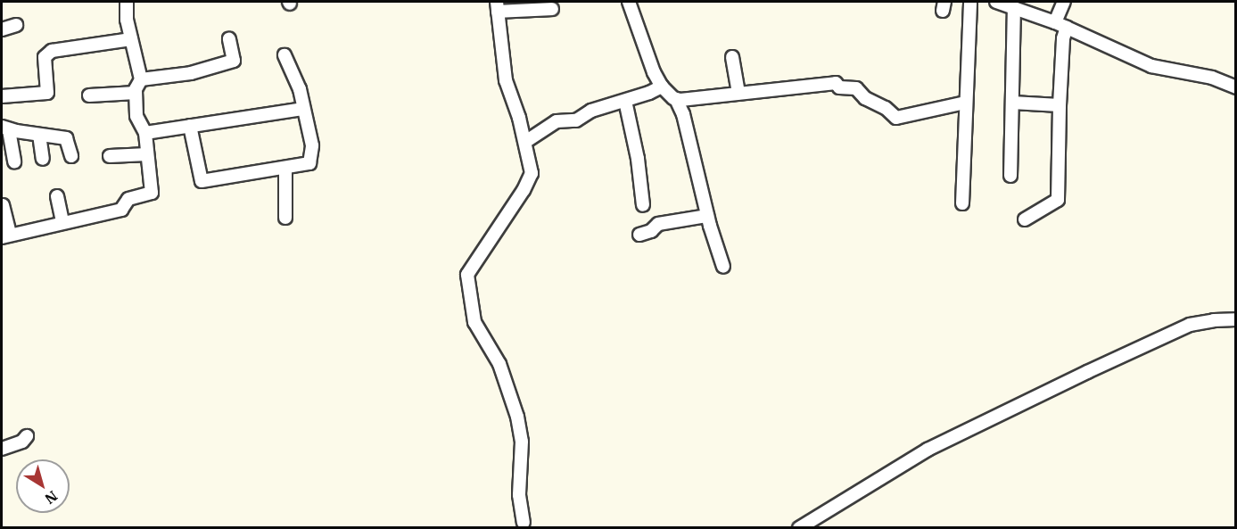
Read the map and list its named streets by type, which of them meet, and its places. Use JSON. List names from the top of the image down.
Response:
{
  "north": "bottom right"
}
